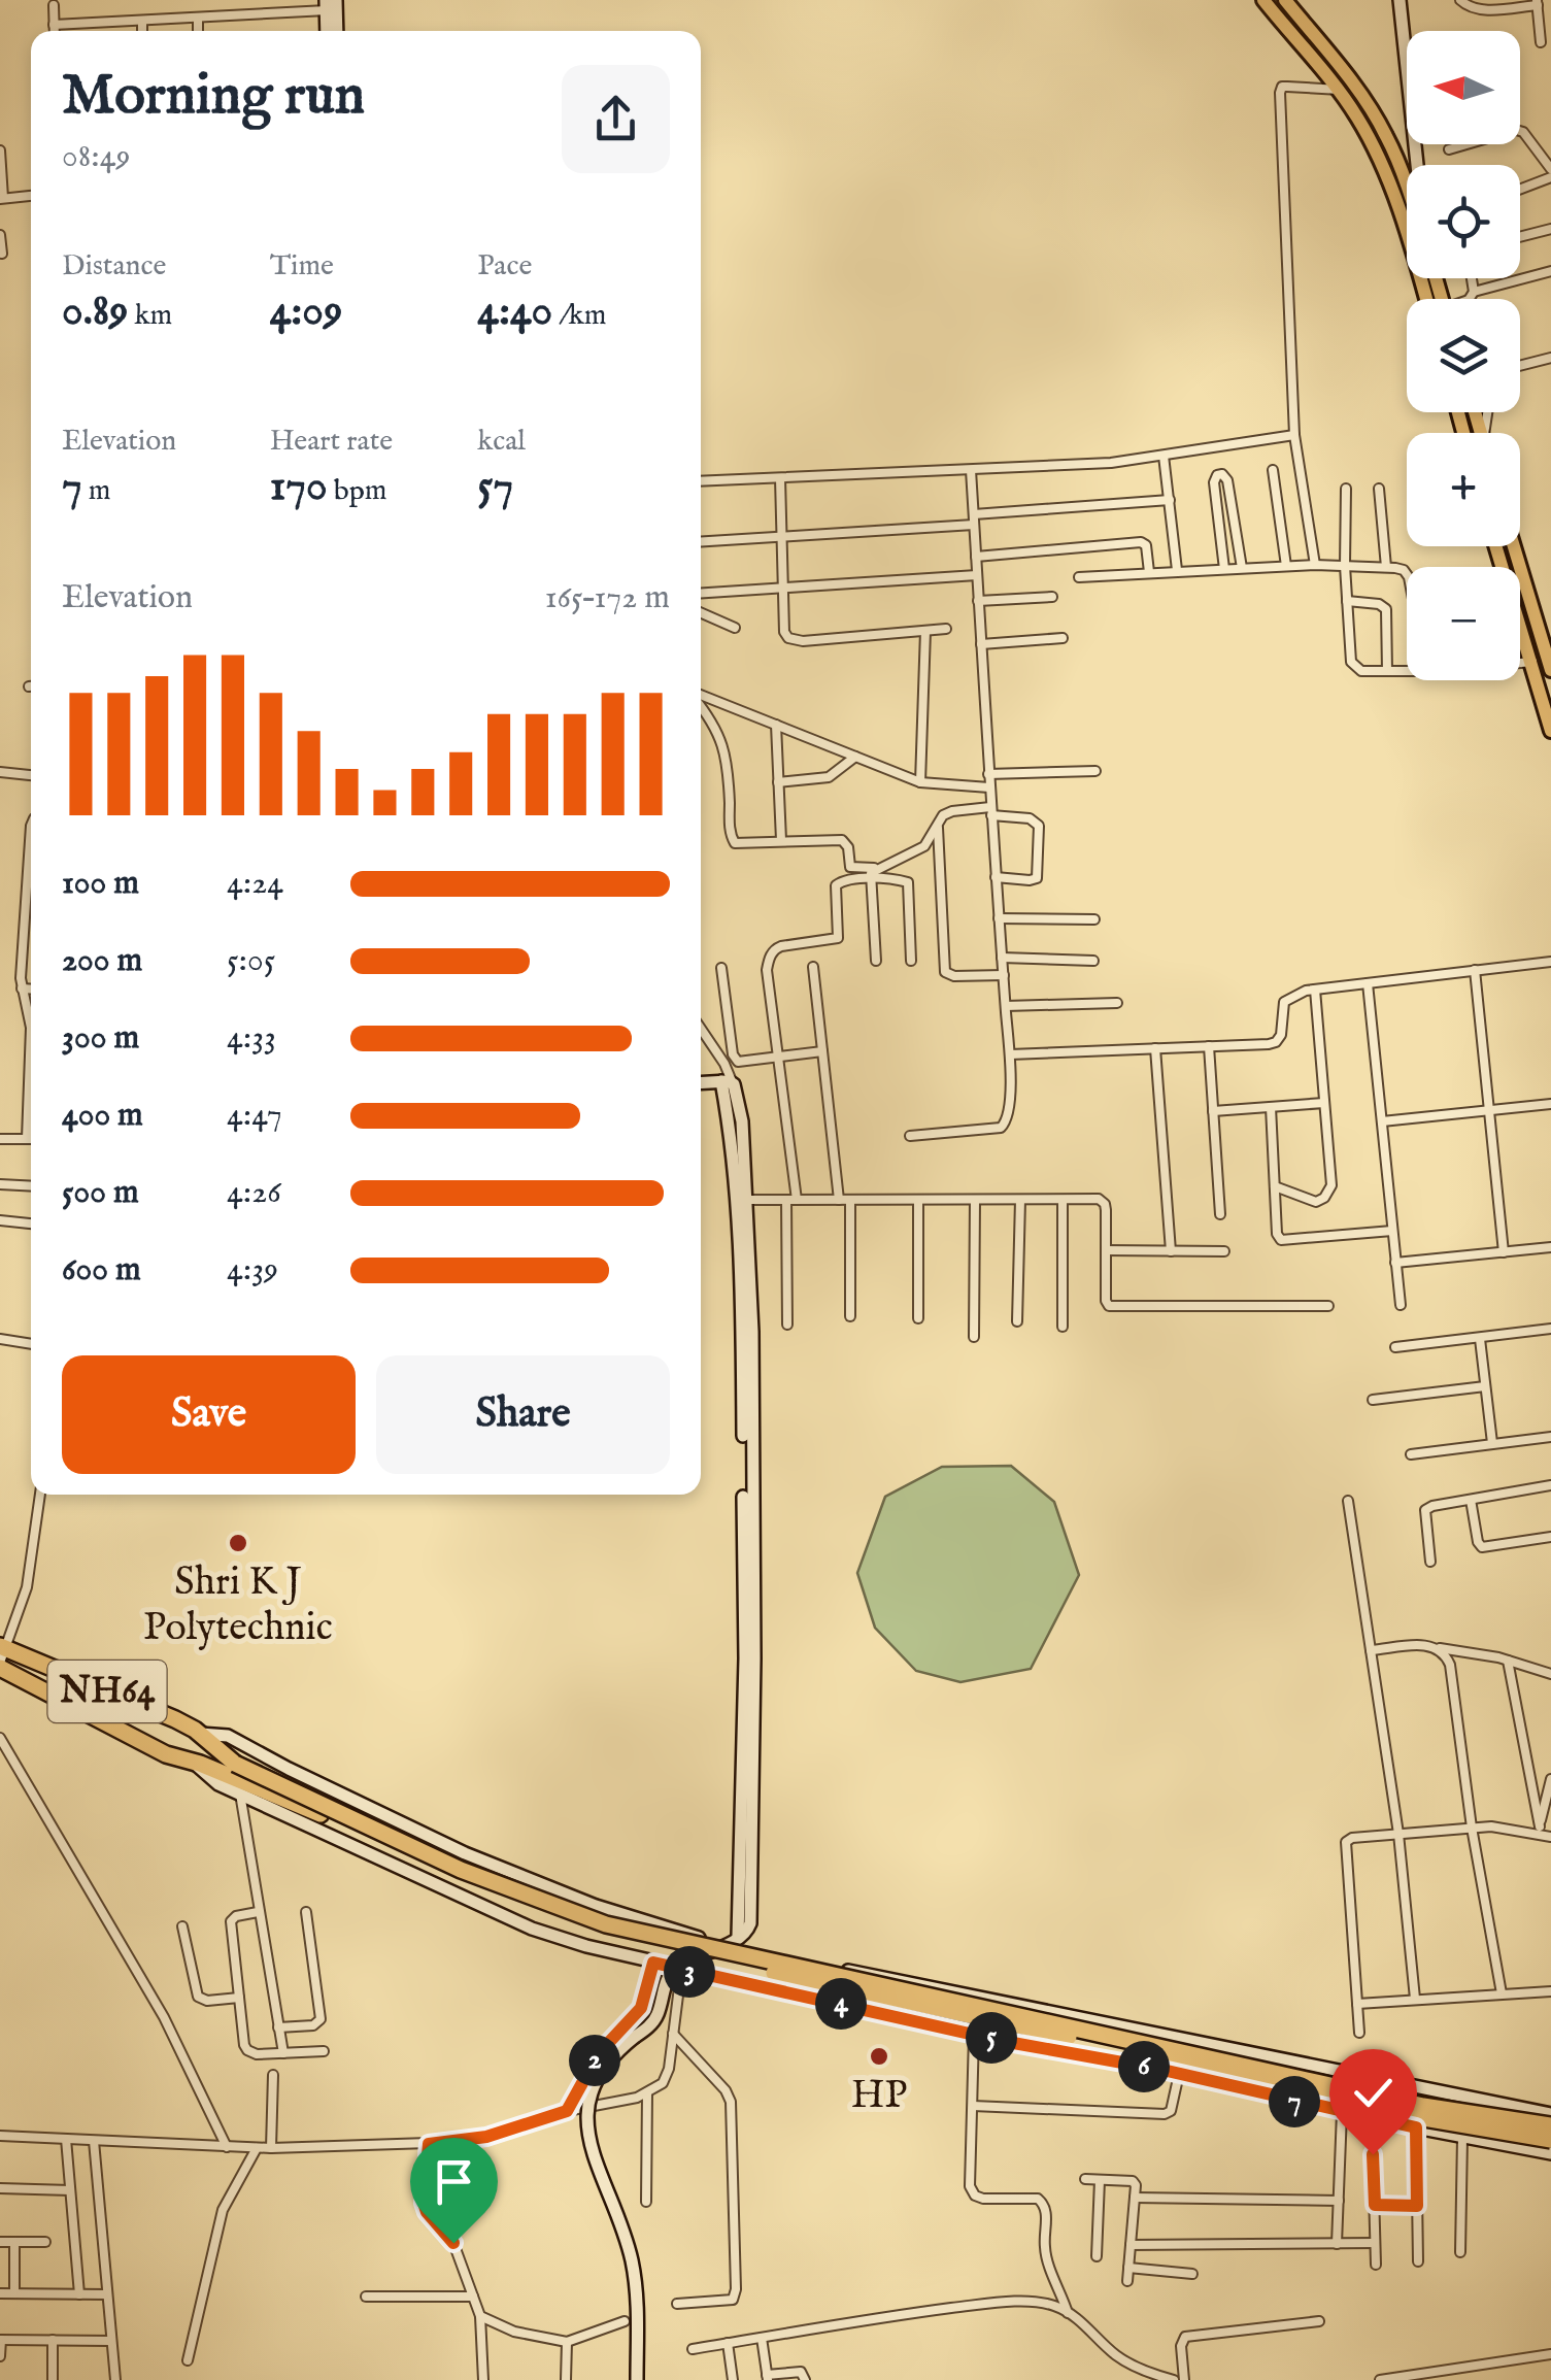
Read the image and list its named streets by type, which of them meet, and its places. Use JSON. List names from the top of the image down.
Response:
{
  "streets": {
    "highway": ["NH64"]
  },
  "places": ["Shri K J Polytechnic", "HP"],
  "north": "left",
  "page": {
    "map_buttons": ["+", "−"],
    "heading": ["Morning run", "08:49"],
    "stats": [
      ["Distance", "0.89 km"],
      ["Time", "4:09"],
      ["Pace", "4:40 /km"],
      ["Elevation", "7 m"],
      ["Heart rate", "170 bpm"],
      ["kcal", "57"]
    ],
    "chart": ["Elevation", "165–172 m"],
    "list": [
      {
        "name": "100 m",
        "note": "4:24"
      },
      {
        "name": "200 m",
        "note": "5:05"
      },
      {
        "name": "300 m",
        "note": "4:33"
      },
      {
        "name": "400 m",
        "note": "4:47"
      },
      {
        "name": "500 m",
        "note": "4:26"
      },
      {
        "name": "600 m",
        "note": "4:39"
      }
    ],
    "buttons": ["Save", "Share"],
    "pins": [
      "3",
      "4",
      "5",
      "2",
      "6",
      "7"
    ]
  }
}
